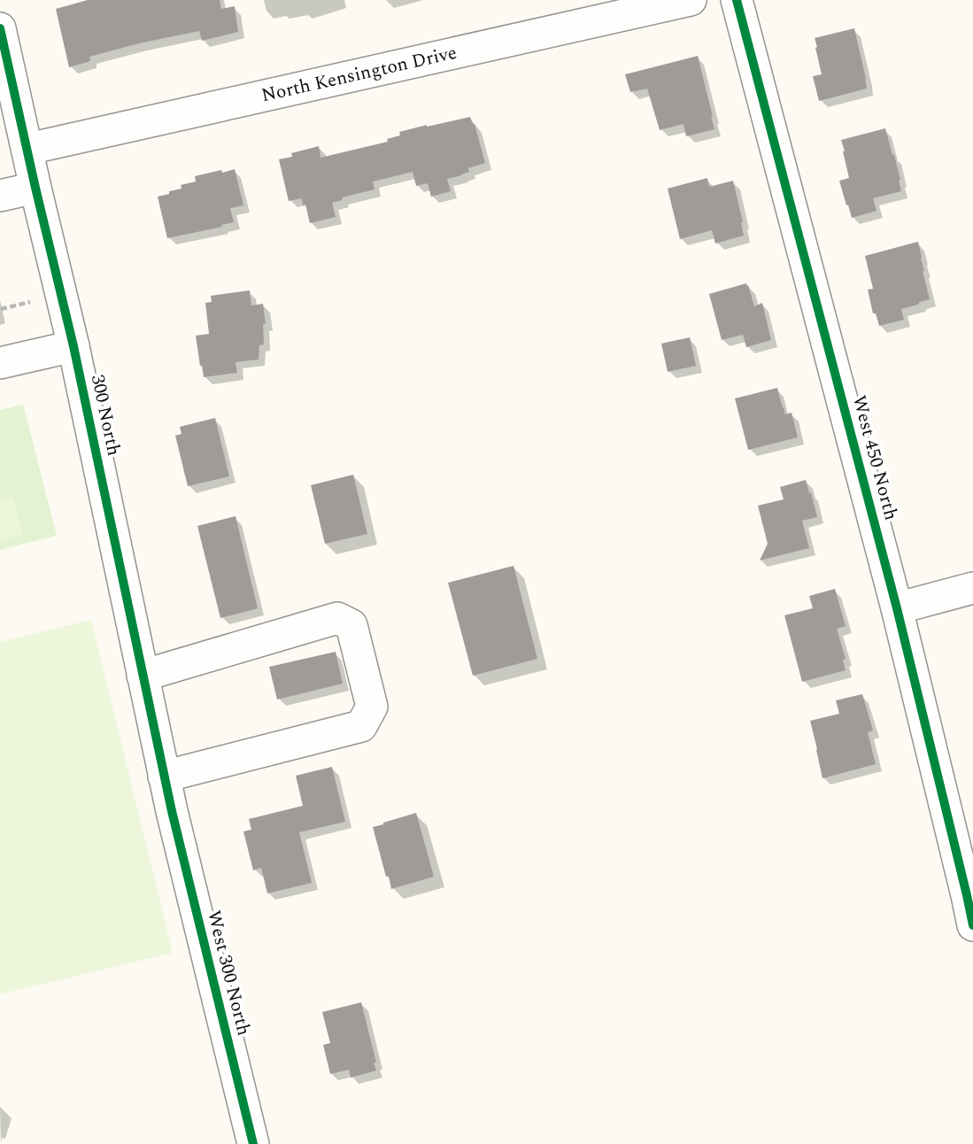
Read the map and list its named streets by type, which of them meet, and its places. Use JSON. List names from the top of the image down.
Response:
{
  "streets": {
    "street": [
      "North Kensington Drive",
      "300 North",
      "West 450 North",
      "West 300 North"
    ]
  },
  "crossings": [
    ["North Kensington Drive", "300 North"],
    ["300 North", "West 300 North"]
  ]
}
